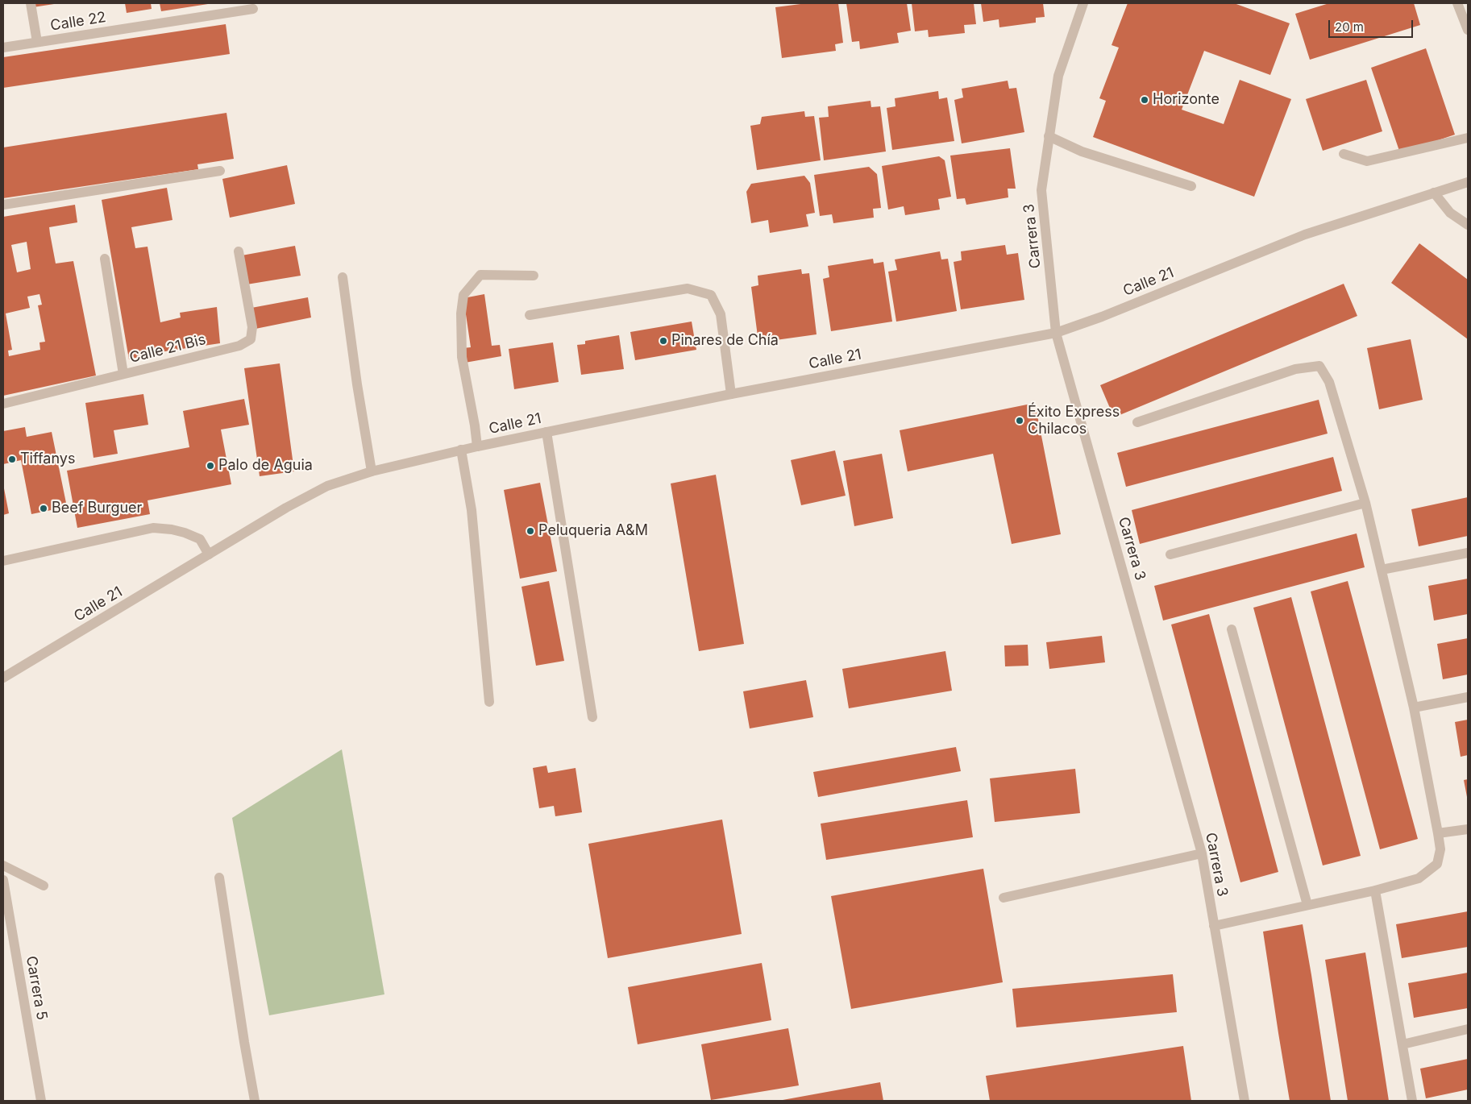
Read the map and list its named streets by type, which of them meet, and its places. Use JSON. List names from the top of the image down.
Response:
{
  "streets": {
    "street": [
      "Calle 22",
      "Carrera 3",
      "Calle 21",
      "Calle 21 Bis",
      "Carrera 5"
    ]
  },
  "crossings": [
    ["Carrera 3", "Calle 21"]
  ],
  "places": [
    "Horizonte",
    "Pinares de Chía",
    "Éxito Express Chilacos",
    "Tiffanys",
    "Palo de Aguia",
    "Beef Burguer",
    "Peluqueria A&M"
  ],
  "scale_bar": "20 m"
}
